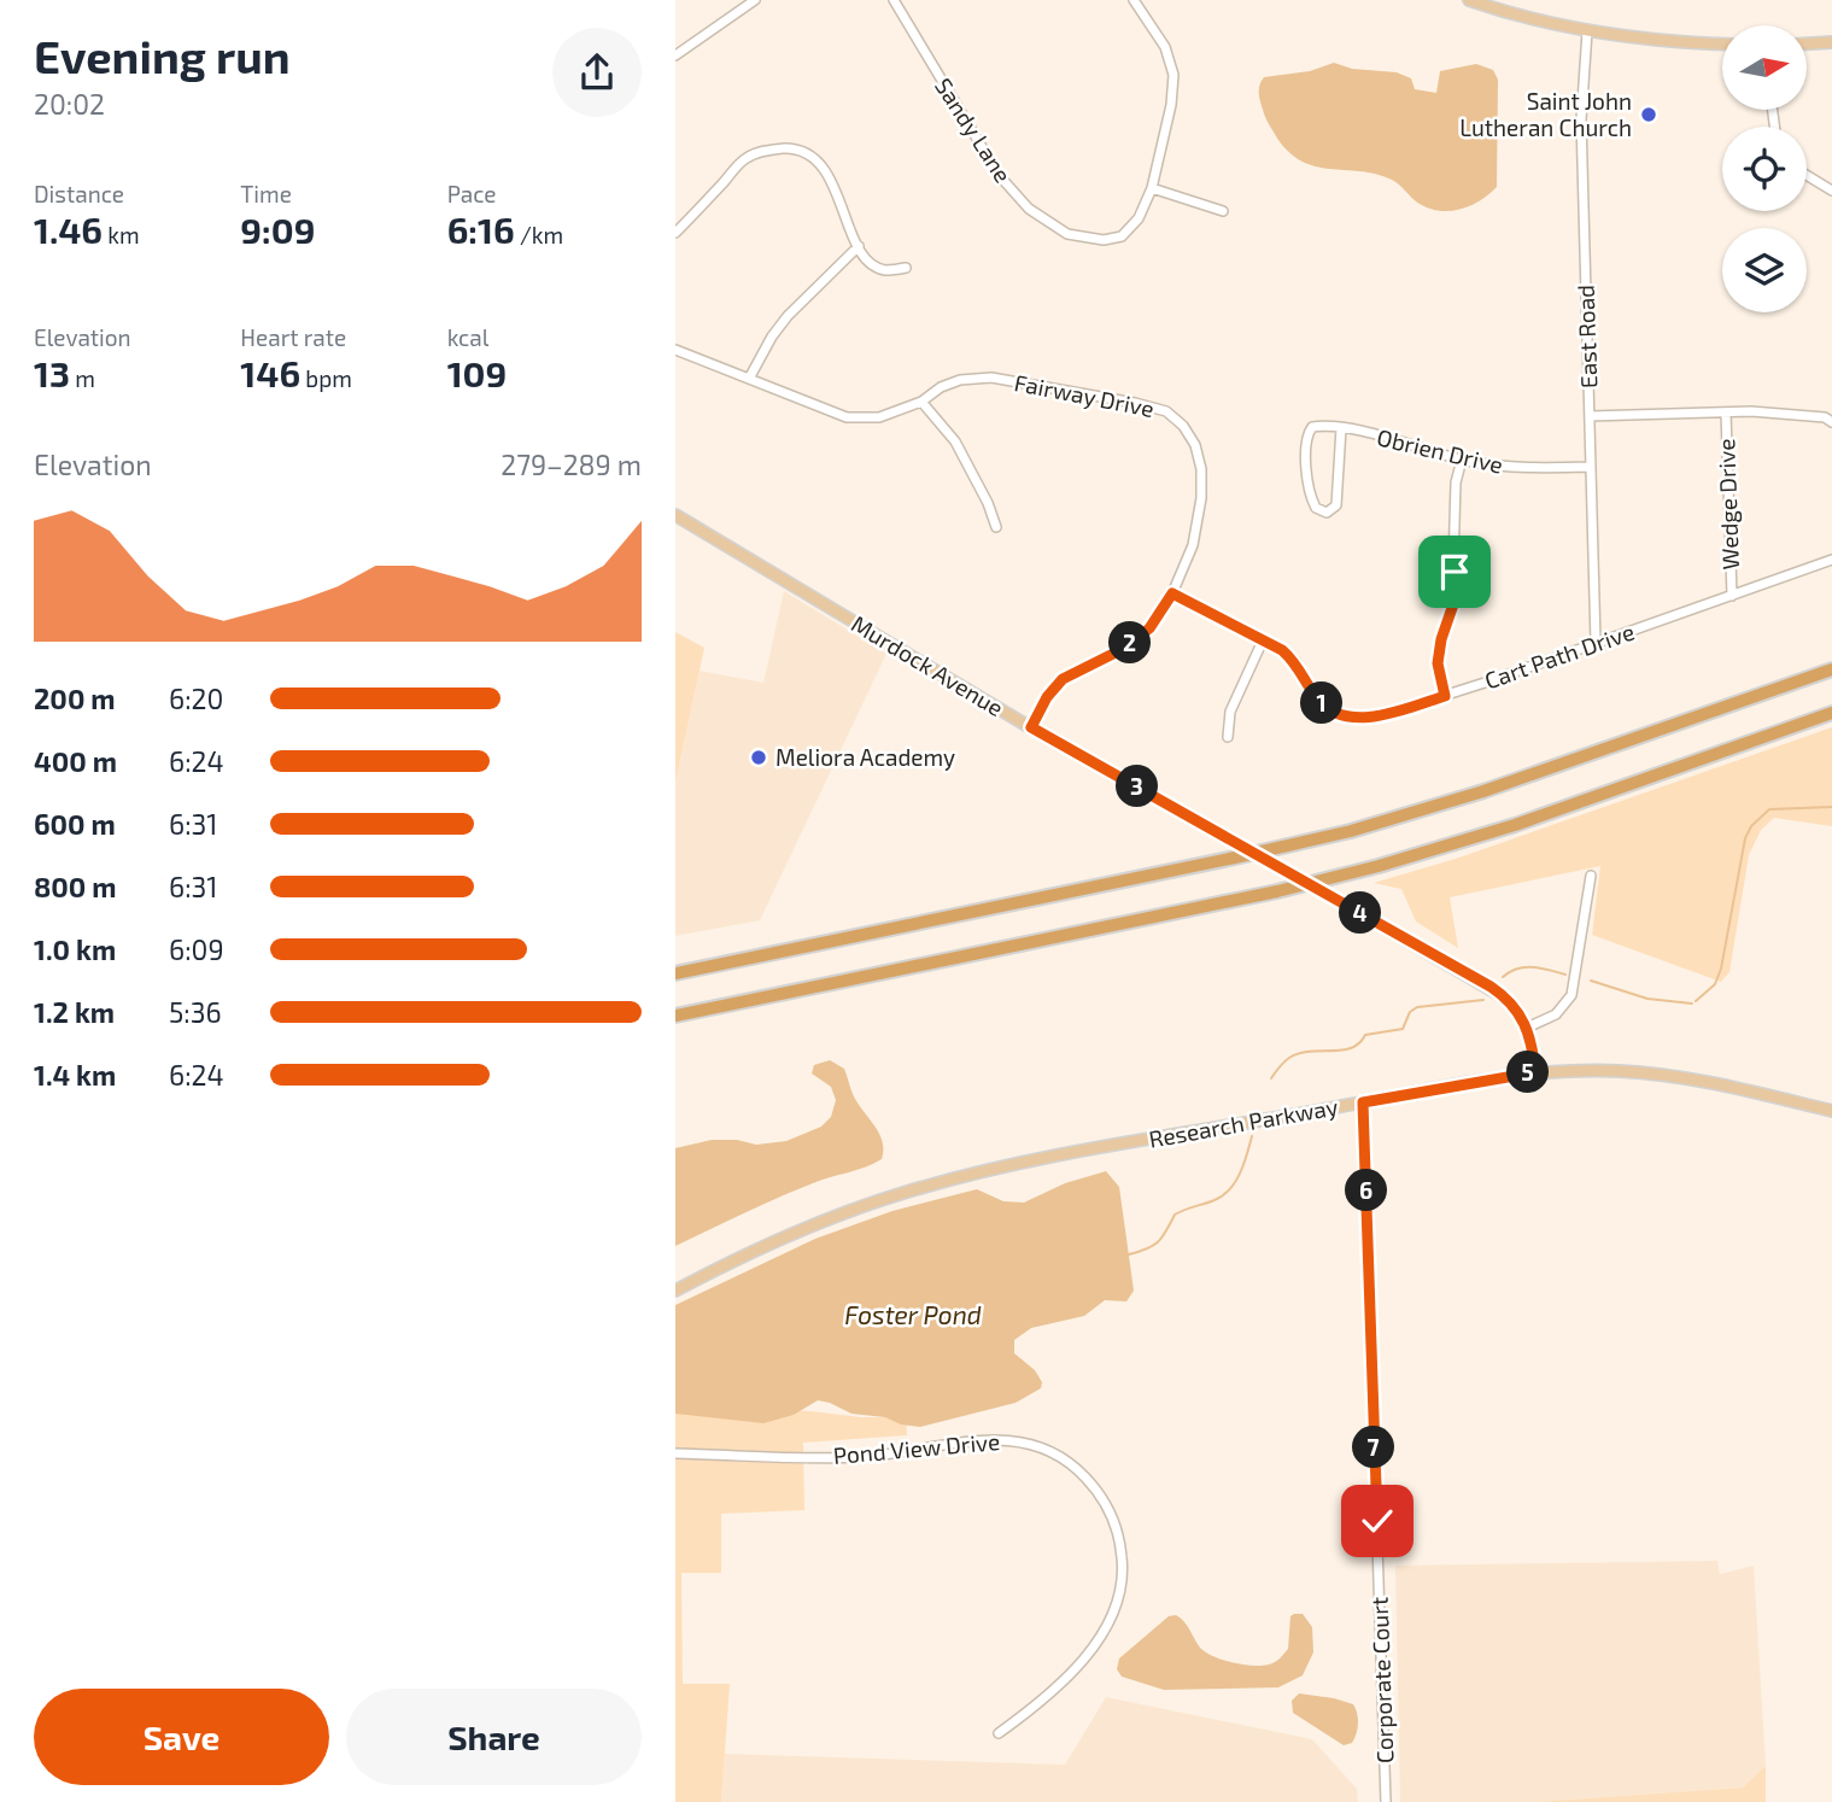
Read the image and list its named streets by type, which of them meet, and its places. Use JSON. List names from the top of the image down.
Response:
{
  "streets": {
    "main road": ["Murdock Avenue", "Research Parkway"],
    "street": [
      "Sandy Lane",
      "East Road",
      "Fairway Drive",
      "Obrien Drive",
      "Wedge Drive",
      "Cart Path Drive",
      "Pond View Drive",
      "Corporate Court"
    ]
  },
  "crossings": [
    ["East Road", "Obrien Drive"],
    ["East Road", "Cart Path Drive"],
    ["Fairway Drive", "Cart Path Drive"],
    ["Fairway Drive", "Murdock Avenue"],
    ["Wedge Drive", "Cart Path Drive"],
    ["Murdock Avenue", "Research Parkway"],
    ["Research Parkway", "Corporate Court"]
  ],
  "water": ["Foster Pond"],
  "places": ["Saint John Lutheran Church", "Meliora Academy"],
  "north": "right",
  "page": {
    "heading": ["Evening run", "20:02"],
    "stats": [
      ["Distance", "1.46 km"],
      ["Time", "9:09"],
      ["Pace", "6:16 /km"],
      ["Elevation", "13 m"],
      ["Heart rate", "146 bpm"],
      ["kcal", "109"]
    ],
    "chart": ["Elevation", "279–289 m"],
    "pins": [
      "2",
      "1",
      "3",
      "4",
      "5",
      "6",
      "7"
    ],
    "list": [
      {
        "name": "200 m",
        "note": "6:20"
      },
      {
        "name": "400 m",
        "note": "6:24"
      },
      {
        "name": "600 m",
        "note": "6:31"
      },
      {
        "name": "800 m",
        "note": "6:31"
      },
      {
        "name": "1.0 km",
        "note": "6:09"
      },
      {
        "name": "1.2 km",
        "note": "5:36"
      },
      {
        "name": "1.4 km",
        "note": "6:24"
      }
    ],
    "buttons": ["Save", "Share"]
  }
}
